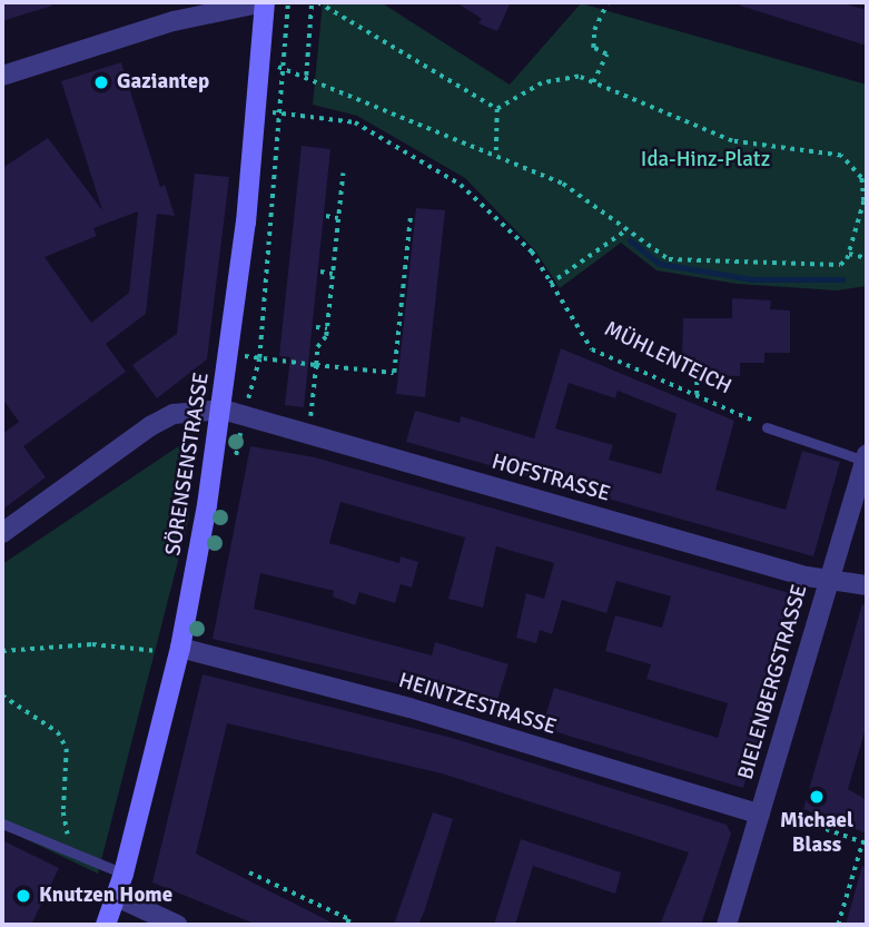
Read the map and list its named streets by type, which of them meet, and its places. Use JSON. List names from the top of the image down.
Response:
{
  "streets": {
    "main road": ["SÖRENSENSTRASSE"],
    "street": ["HOFSTRASSE", "BIELENBERGSTRASSE", "HEINTZESTRASSE"],
    "path": ["MÜHLENTEICH"]
  },
  "crossings": [
    ["MÜHLENTEICH", "SÖRENSENSTRASSE"],
    ["SÖRENSENSTRASSE", "HOFSTRASSE"],
    ["SÖRENSENSTRASSE", "HEINTZESTRASSE"],
    ["HOFSTRASSE", "BIELENBERGSTRASSE"],
    ["BIELENBERGSTRASSE", "HEINTZESTRASSE"]
  ],
  "parks": ["Ida-Hinz-Platz"],
  "places": ["Gaziantep", "Michael Blass", "Knutzen Home"]
}
